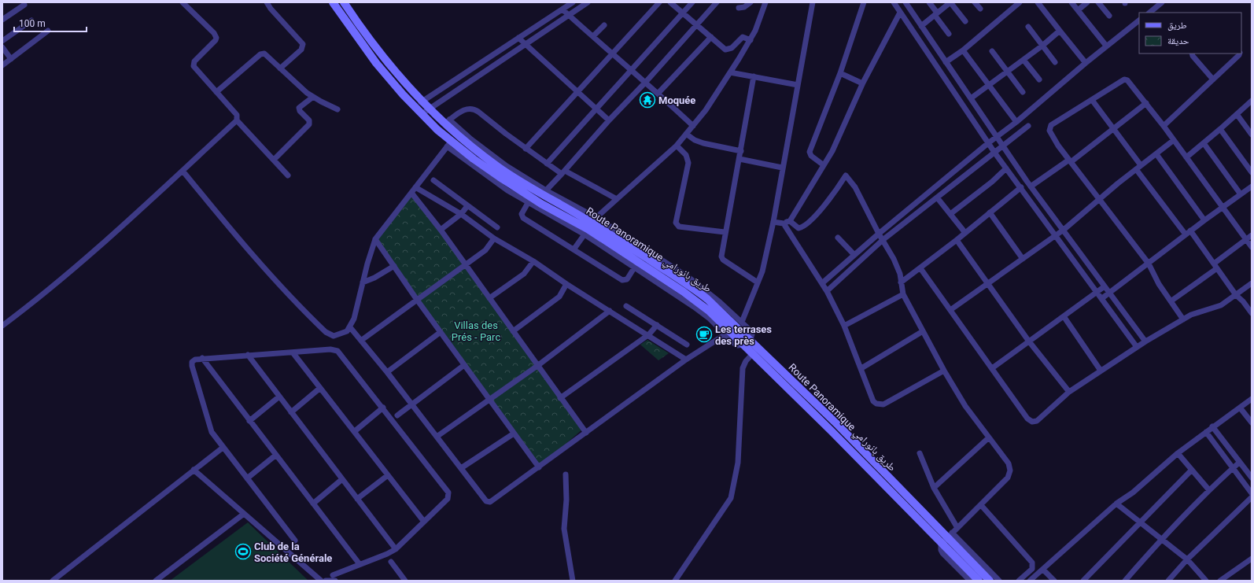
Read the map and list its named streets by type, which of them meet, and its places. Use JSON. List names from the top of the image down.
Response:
{
  "streets": {
    "street": ["Route Panoramique طريق بانورامي"]
  },
  "parks": ["Villas des Prés - Parc"],
  "places": {
    "temple": ["Moquée"],
    "cafe": ["Les terrases des près"],
    "sports": ["Club de la Société Générale"]
  },
  "legend": ["طريق", "حديقة"],
  "scale_bar": "100 m"
}
